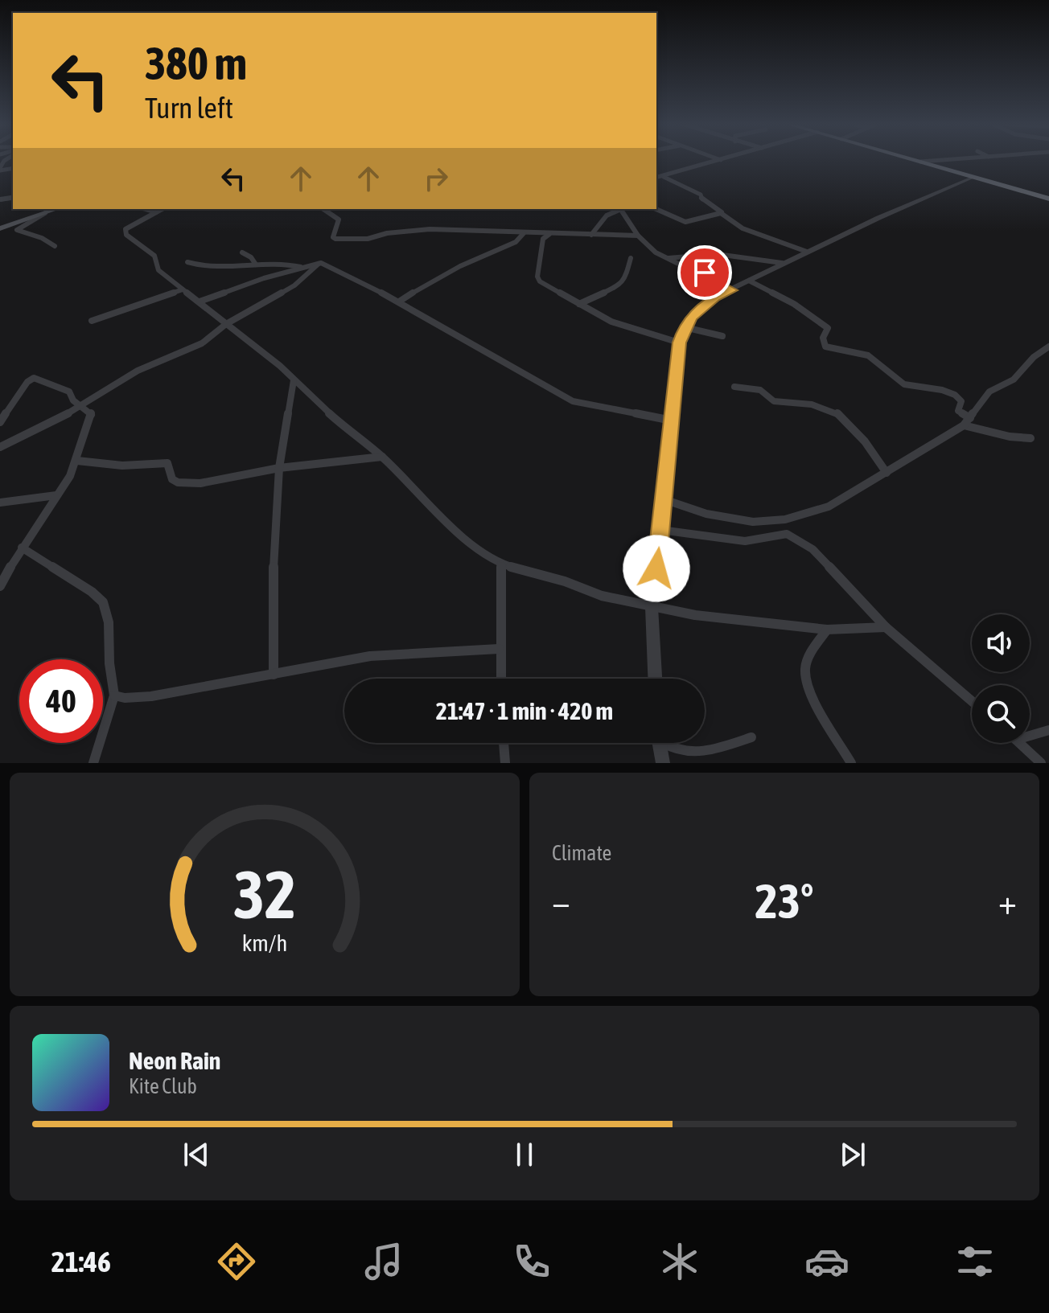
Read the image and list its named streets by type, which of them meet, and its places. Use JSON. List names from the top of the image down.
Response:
{
  "page": {
    "turn": ["380 m", "Turn left"],
    "limit": "40",
    "trip": "21:47 · 1 min · 420 m",
    "tile": "Climate",
    "heat": ["−", "23°", "+"],
    "song": ["Neon Rain", "Kite Club"],
    "tabs": "21:46",
    "gauge": ["32", "km/h"]
  }
}
